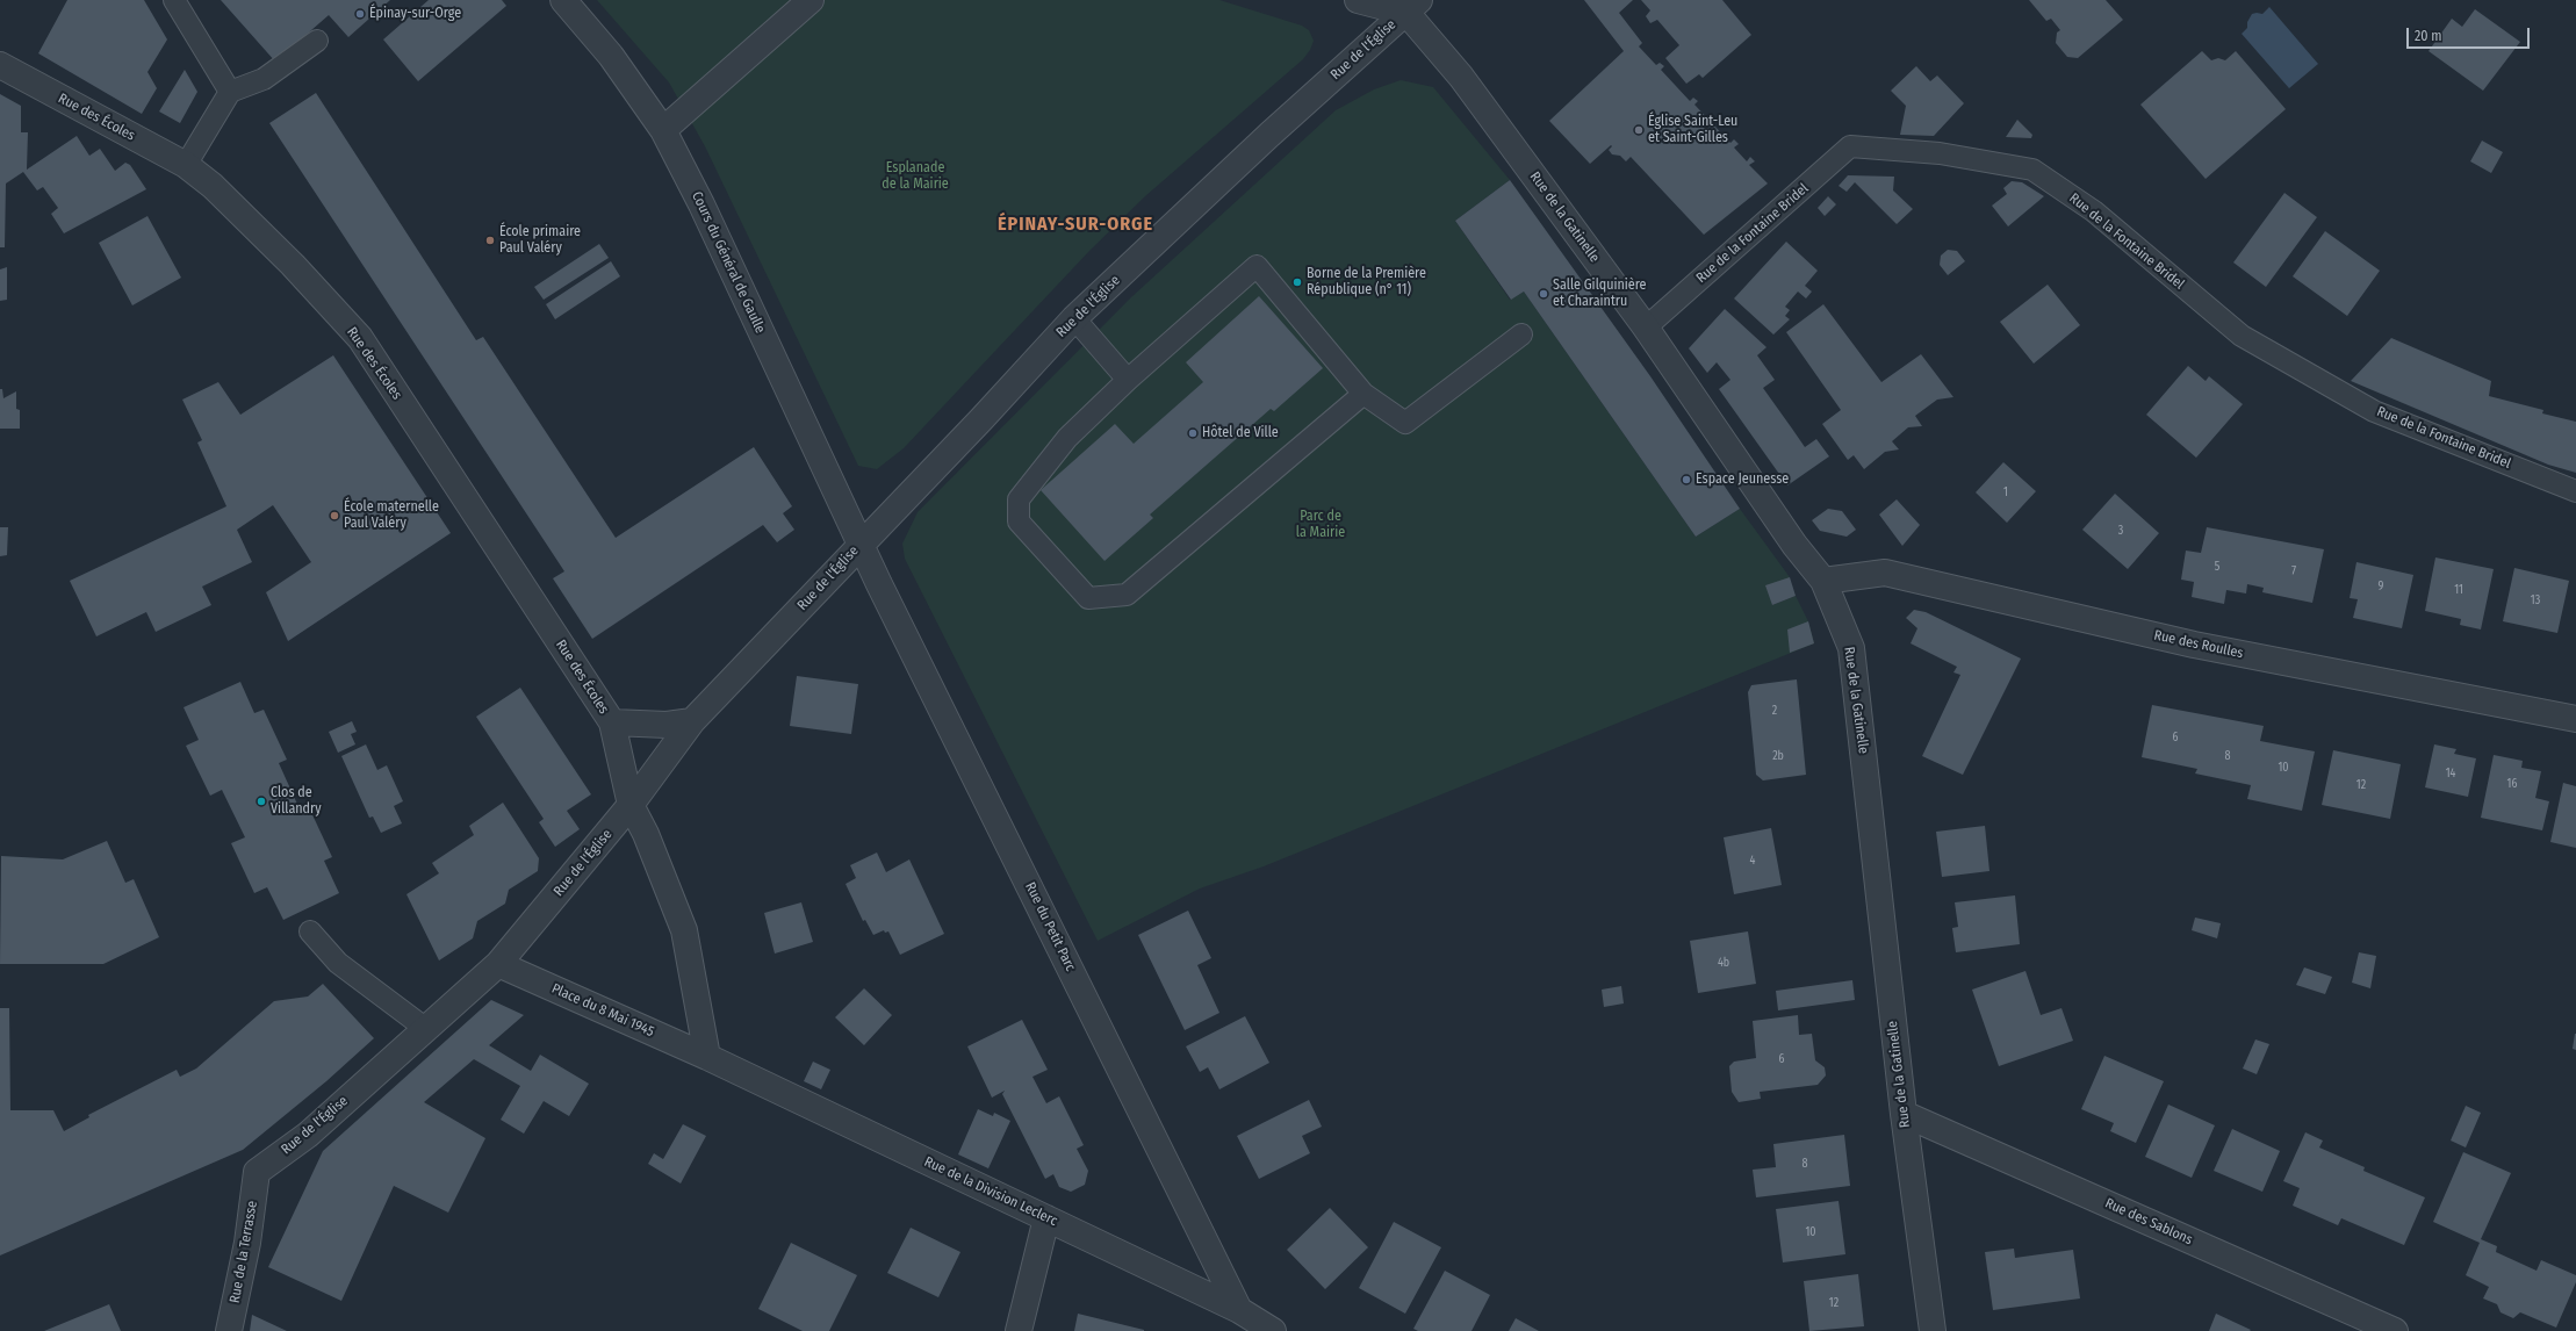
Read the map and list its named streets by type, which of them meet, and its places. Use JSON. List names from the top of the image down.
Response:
{
  "streets": {
    "street": [
      "Rue de l'Église",
      "Rue des Écoles",
      "Rue de la Gatinelle",
      "Cours du Général de Gaulle",
      "Rue des Roulles",
      "Rue du Petit Parc",
      "Place du 8 Mai 1945",
      "Rue de la Division Leclerc",
      "Rue des Sablons",
      "Rue de la Terrasse"
    ],
    "lane": ["Rue de la Fontaine Bridel"]
  },
  "crossings": [
    ["Rue de l'Église", "Rue des Écoles"],
    ["Rue de l'Église", "Rue de la Gatinelle"],
    ["Rue de l'Église", "Cours du Général de Gaulle"],
    ["Rue de l'Église", "Rue du Petit Parc"],
    ["Rue de l'Église", "Place du 8 Mai 1945"],
    ["Rue de l'Église", "Rue de la Terrasse"],
    ["Rue des Écoles", "Place du 8 Mai 1945"],
    ["Rue des Écoles", "Rue de la Division Leclerc"],
    ["Rue de la Gatinelle", "Rue de la Fontaine Bridel"],
    ["Rue de la Gatinelle", "Rue des Roulles"],
    ["Rue de la Gatinelle", "Rue des Sablons"],
    ["Cours du Général de Gaulle", "Rue du Petit Parc"],
    ["Rue du Petit Parc", "Rue de la Division Leclerc"],
    ["Place du 8 Mai 1945", "Rue de la Division Leclerc"]
  ],
  "districts": ["ÉPINAY-SUR-ORGE"],
  "parks": ["Esplanade de la Mairie", "Parc de la Mairie"],
  "places": [
    "Épinay-sur-Orge",
    "Église Saint-Leu et Saint-Gilles",
    "École primaire Paul Valéry",
    "Borne de la Première République (n° 11)",
    "Salle Gilquinière et Charaintru",
    "Hôtel de Ville",
    "Espace Jeunesse",
    "École maternelle Paul Valéry",
    "Clos de Villandry"
  ],
  "house_numbers": [
    "1",
    "3",
    "5",
    "7",
    "9",
    "11",
    "13",
    "2",
    "6",
    "2b",
    "8",
    "10",
    "14",
    "16",
    "12",
    "4",
    "4b",
    "6",
    "8",
    "10",
    "12"
  ],
  "scale_bar": "20 m"
}
